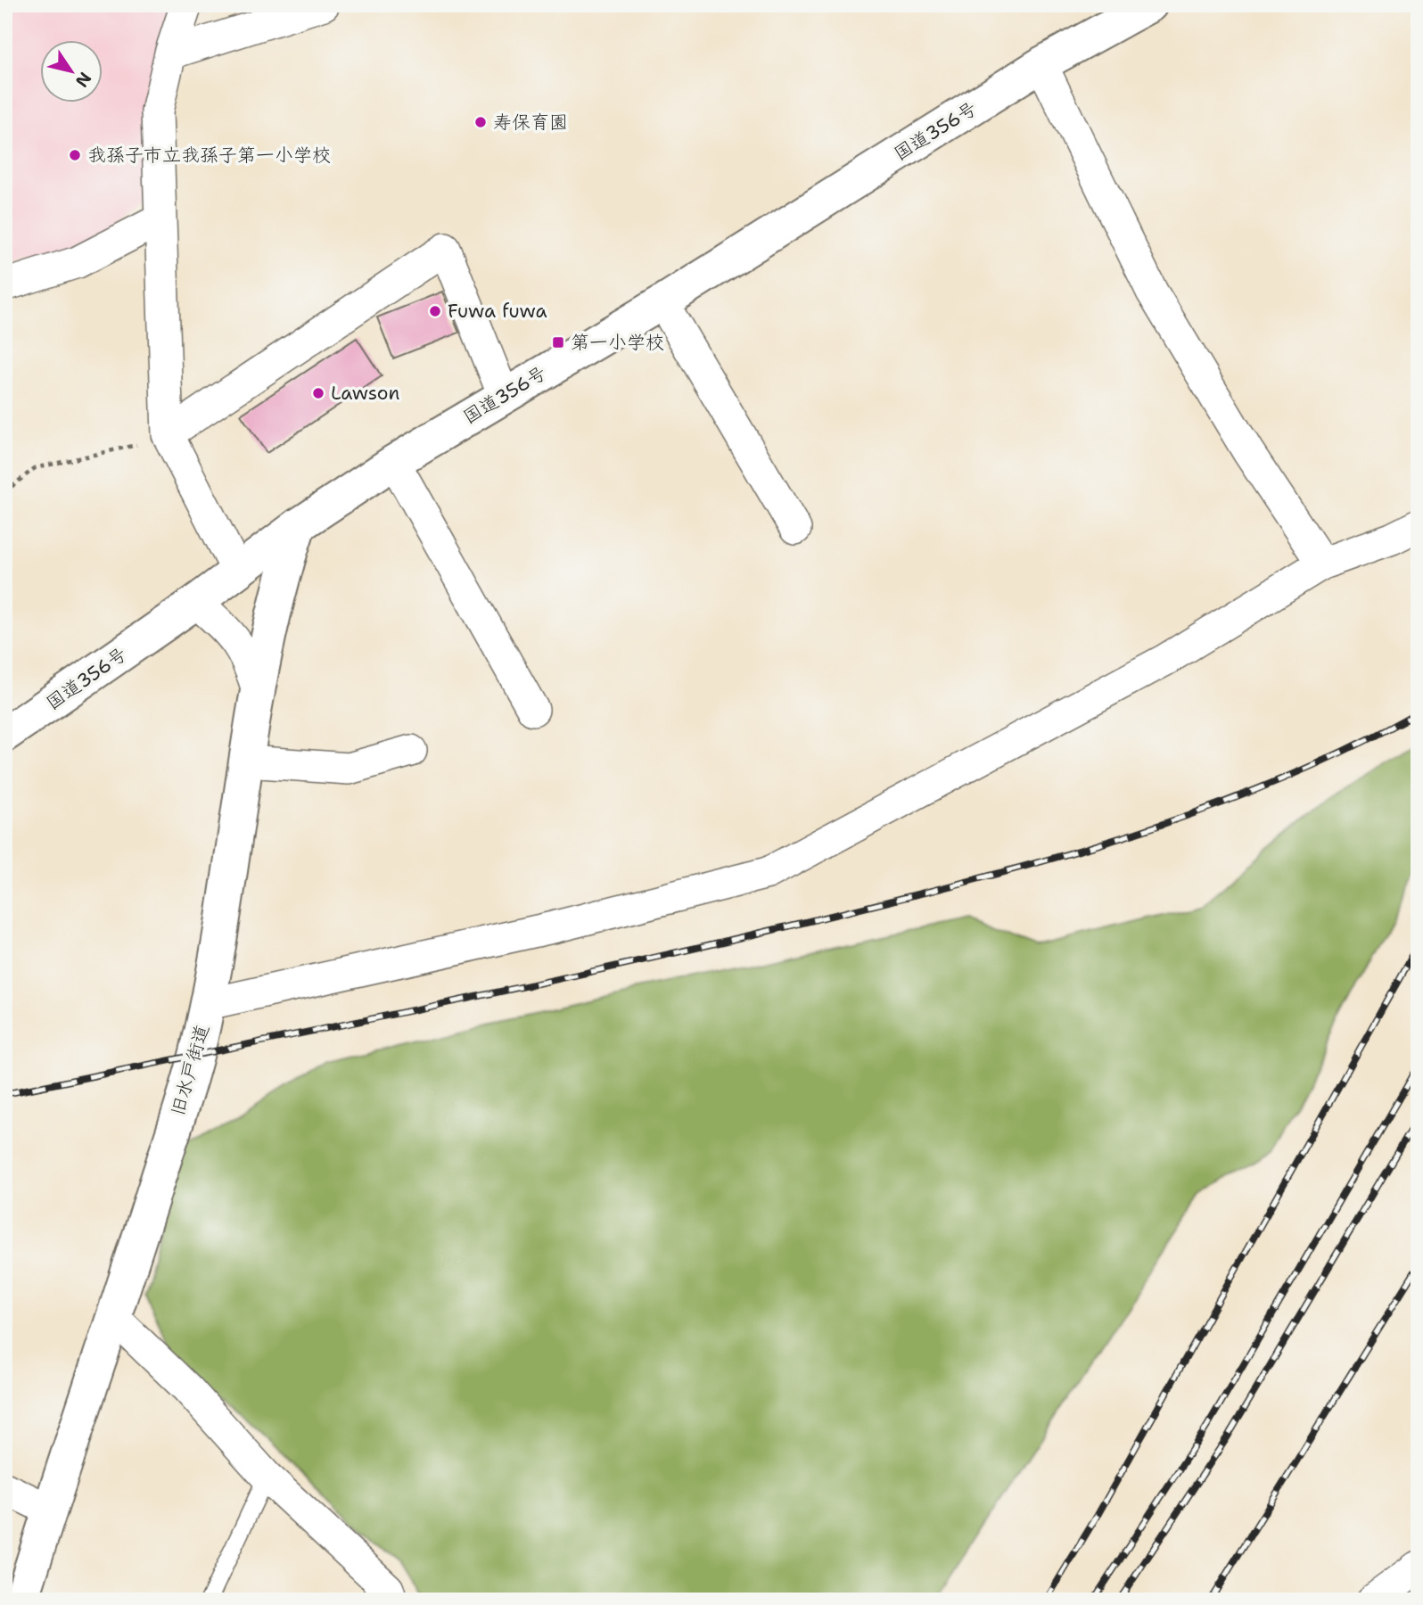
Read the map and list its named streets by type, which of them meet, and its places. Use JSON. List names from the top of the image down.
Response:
{
  "streets": {
    "main road": ["国道356号", "旧水戸街道"]
  },
  "crossings": [
    ["国道356号", "旧水戸街道"]
  ],
  "places": {
    "other": [
      "寿保育園",
      "我孫子市立我孫子第一小学校",
      "Fuwa fuwa",
      "Lawson"
    ],
    "transit": ["第一小学校"]
  },
  "north": "bottom right"
}
